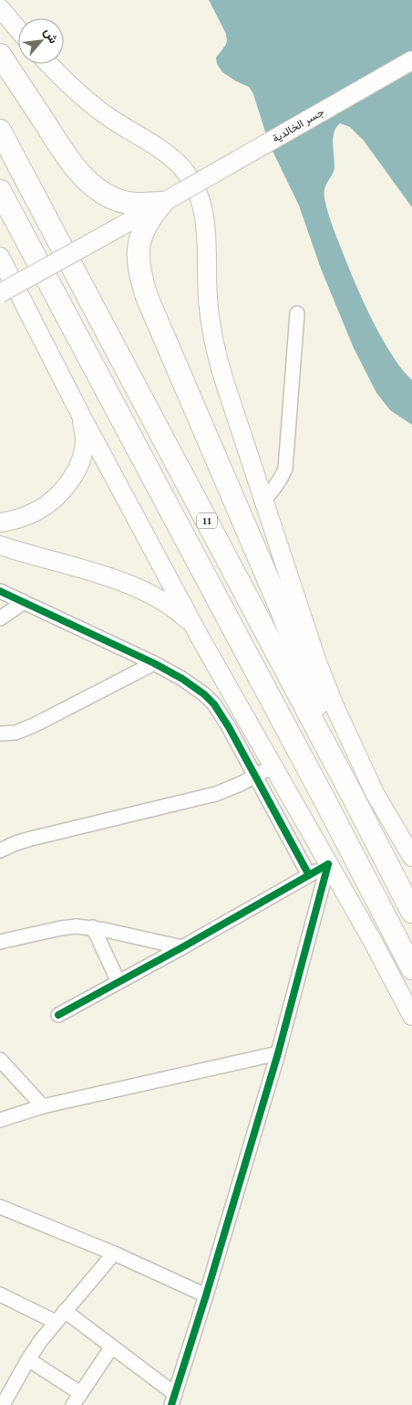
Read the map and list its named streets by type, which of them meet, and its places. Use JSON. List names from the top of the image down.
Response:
{
  "streets": {
    "highway": ["11"],
    "main road": ["جسر الخالدية"]
  },
  "north": "top right"
}
